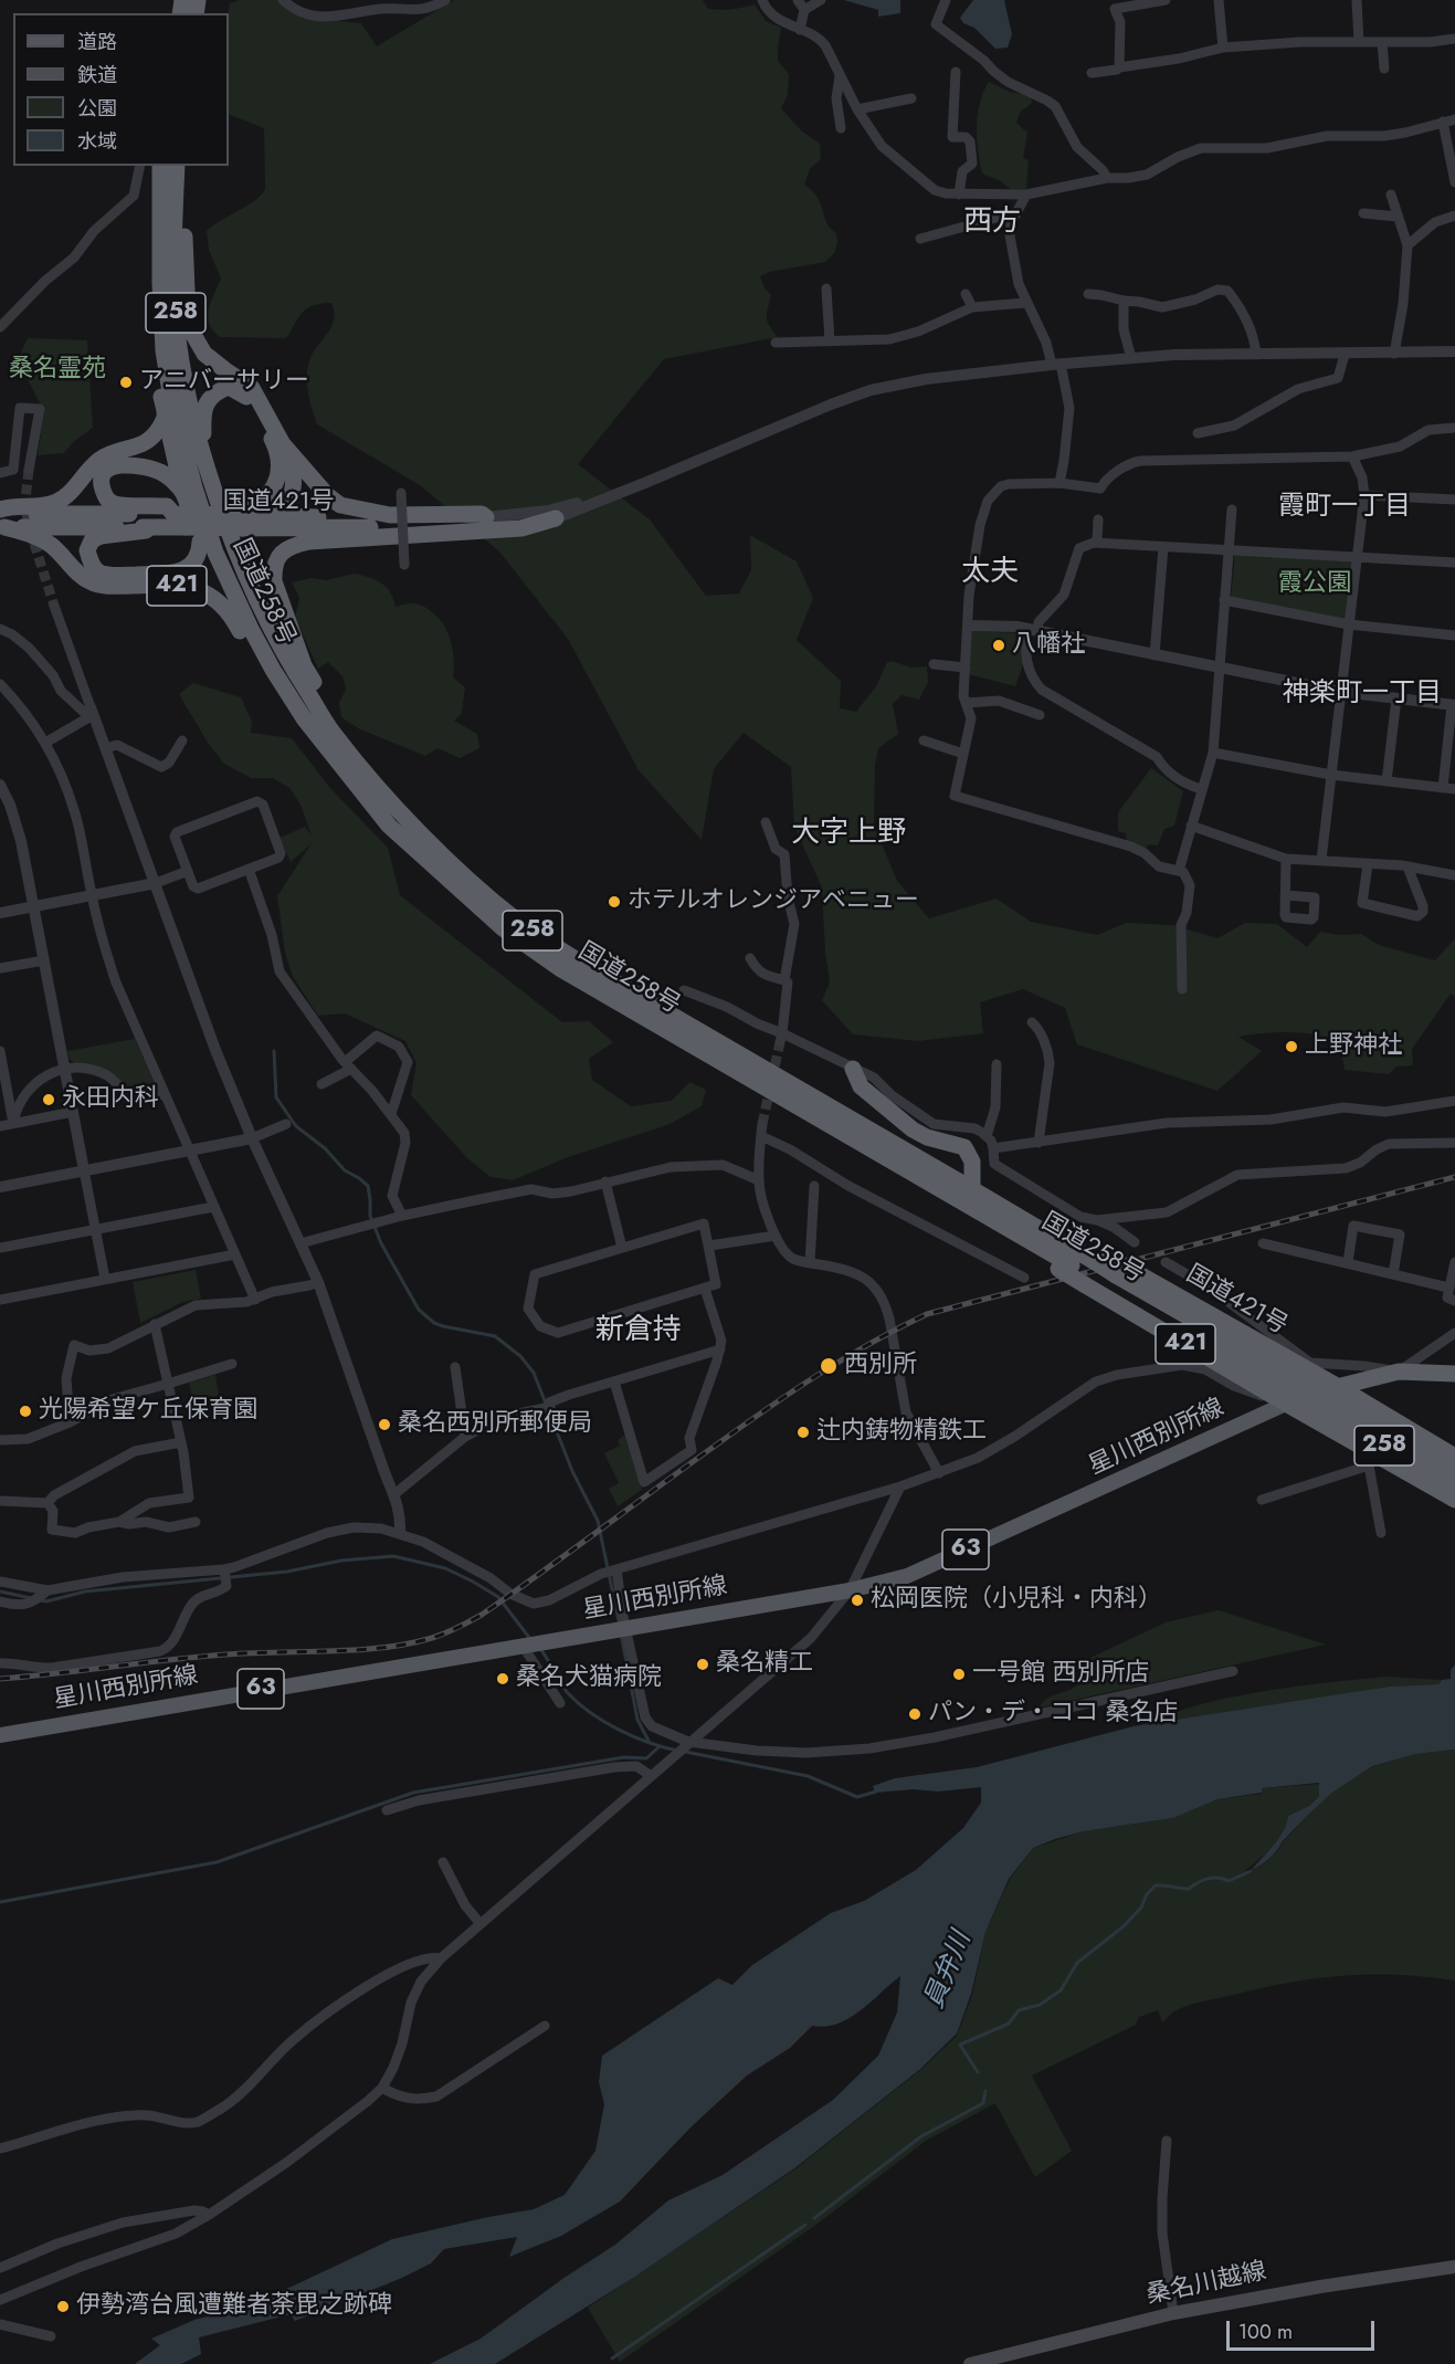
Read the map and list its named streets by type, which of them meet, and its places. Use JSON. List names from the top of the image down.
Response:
{
  "streets": {
    "highway": [
      "258",
      "国道421号",
      "421",
      "国道258号"
    ],
    "main road": ["星川西別所線", "63", "桑名川越線"]
  },
  "crossings": [
    ["国道421号", "421"],
    ["国道421号", "国道258号"],
    ["421", "国道258号"],
    ["国道258号", "星川西別所線"]
  ],
  "districts": [
    "西方",
    "霞町一丁目",
    "太夫",
    "神楽町一丁目",
    "大字上野",
    "新倉持"
  ],
  "water": ["員弁川"],
  "parks": ["桑名霊苑", "霞公園"],
  "places": [
    "アニバーサリー",
    "八幡社",
    "ホテルオレンジアベニュー",
    "上野神社",
    "永田内科",
    "西別所",
    "光陽希望ケ丘保育園",
    "桑名西別所郵便局",
    "辻内鋳物精鉄工",
    "松岡医院（小児科・内科）",
    "桑名精工",
    "一号館 西別所店",
    "桑名犬猫病院",
    "パン・デ・ココ 桑名店",
    "伊勢湾台風遭難者荼毘之跡碑"
  ],
  "legend": [
    "道路",
    "鉄道",
    "公園",
    "水域"
  ],
  "scale_bar": "100 m"
}
